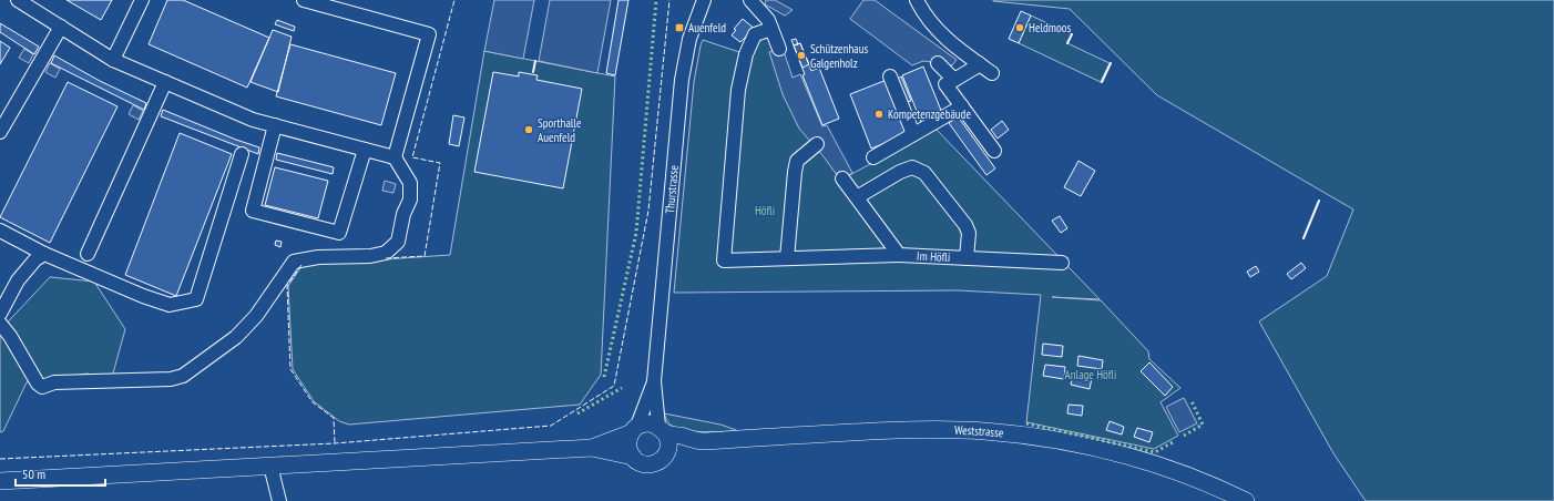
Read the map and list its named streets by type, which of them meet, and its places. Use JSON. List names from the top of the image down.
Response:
{
  "streets": {
    "main road": ["Weststrasse"],
    "street": ["Thurstrasse", "Im Höfli"]
  },
  "crossings": [
    ["Thurstrasse", "Weststrasse"]
  ],
  "parks": ["Höfli", "Anlage Höfli"],
  "places": {
    "transit": ["Auenfeld"],
    "other": [
      "Heldmoos",
      "Schützenhaus Galgenholz",
      "Kompetenzgebäude",
      "Sporthalle Auenfeld"
    ]
  },
  "scale_bar": "50 m"
}
